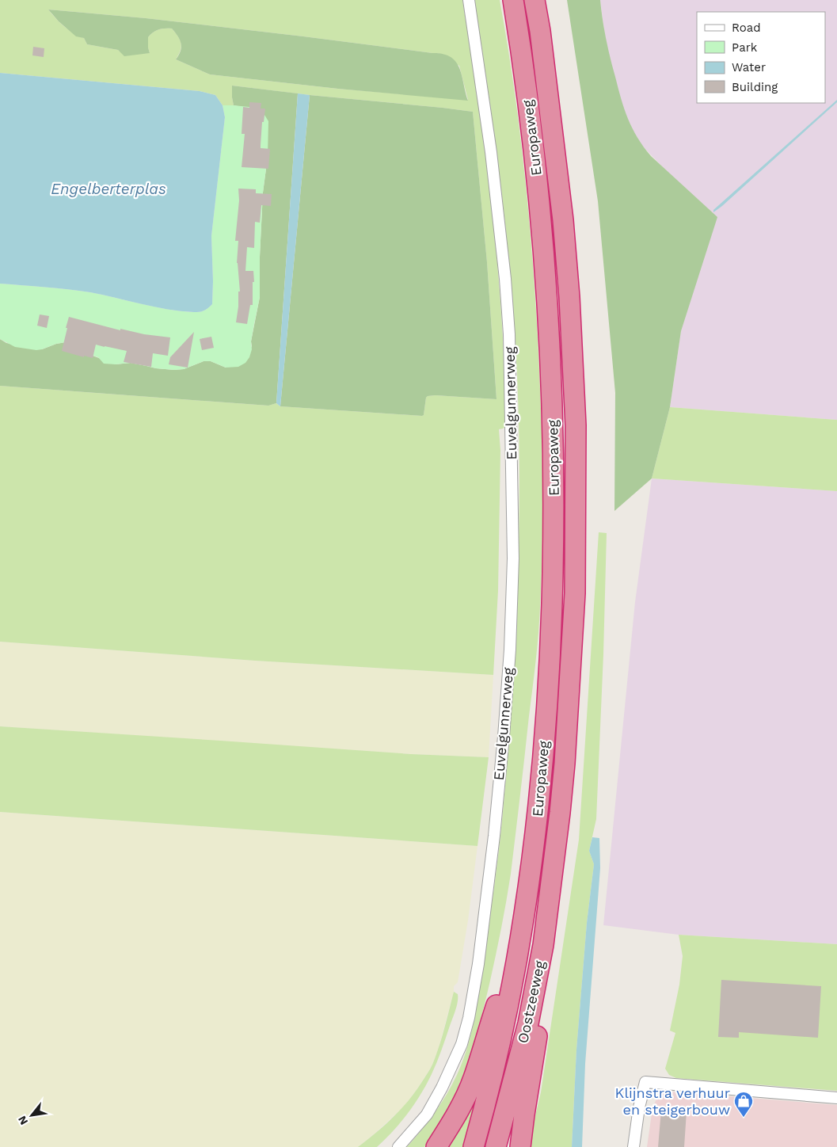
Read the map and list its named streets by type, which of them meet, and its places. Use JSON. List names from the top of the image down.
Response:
{
  "streets": {
    "highway": ["Europaweg", "Oostzeeweg"],
    "street": ["Euvelgunnerweg"]
  },
  "crossings": [
    ["Europaweg", "Oostzeeweg"]
  ],
  "water": ["Engelberterplas"],
  "places": {
    "shop": ["Klijnstra verhuur en steigerbouw"]
  },
  "legend": [
    "Road",
    "Park",
    "Water",
    "Building"
  ],
  "north": "bottom left"
}
